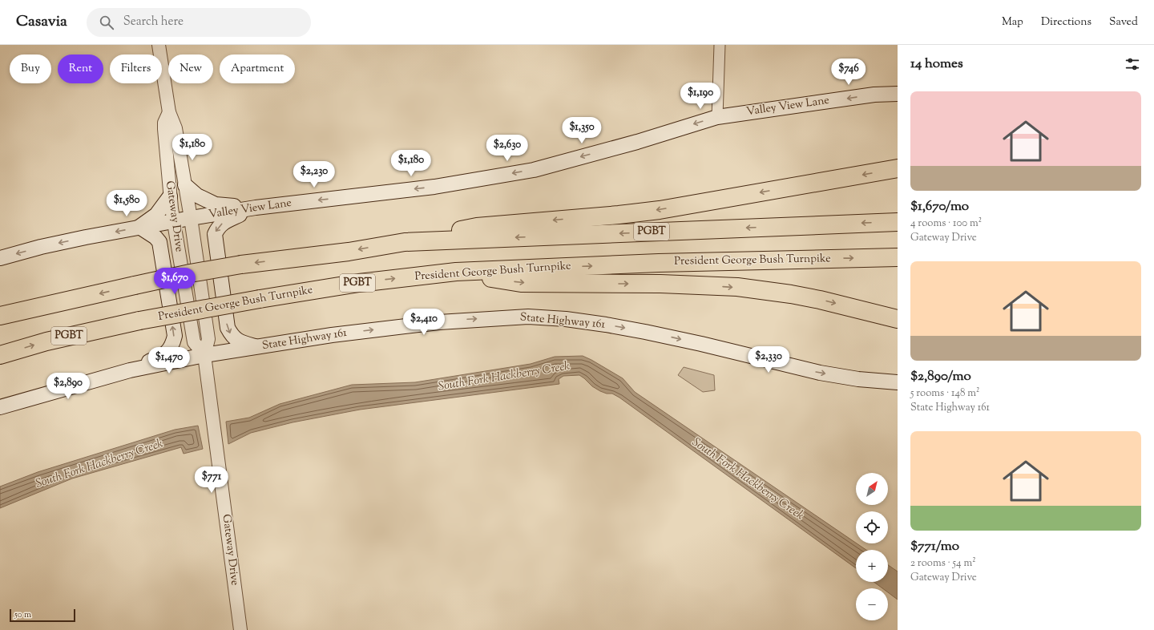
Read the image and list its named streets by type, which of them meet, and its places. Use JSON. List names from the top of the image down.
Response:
{
  "streets": {
    "highway": ["PGBT", "President George Bush Turnpike"],
    "main road": ["Valley View Lane", "State Highway 161"],
    "street": ["Gateway Drive"]
  },
  "crossings": [
    ["Valley View Lane", "Gateway Drive"],
    ["Gateway Drive", "State Highway 161"]
  ],
  "one_way": ["Valley View Lane", "State Highway 161"],
  "water": ["South Fork Hackberry Creek"],
  "scale_bar": "50 m",
  "north": "top right",
  "page": {
    "header": "Casavia",
    "search": "Search here",
    "nav": ["Map", "Directions", "Saved"],
    "heading": "14 homes",
    "chip": [
      "Buy",
      "Rent",
      "Filters",
      "New",
      "Apartment"
    ],
    "price": [
      "$746",
      "$1,190",
      "$1,350",
      "$1,180",
      "$2,630",
      "$1,180",
      "$2,230",
      "$1,580",
      "$1,670",
      "$2,410",
      "$2,330",
      "$1,470",
      "$2,890",
      "$771"
    ],
    "list": [
      {
        "name": "$1,670/mo",
        "note": "4 rooms · 100 m² · Gateway Drive"
      },
      {
        "name": "$2,890/mo",
        "note": "5 rooms · 148 m² · State Highway 161"
      },
      {
        "name": "$771/mo",
        "note": "2 rooms · 54 m² · Gateway Drive"
      }
    ],
    "map_buttons": ["+", "−"],
    "scale": "50 m"
  }
}
